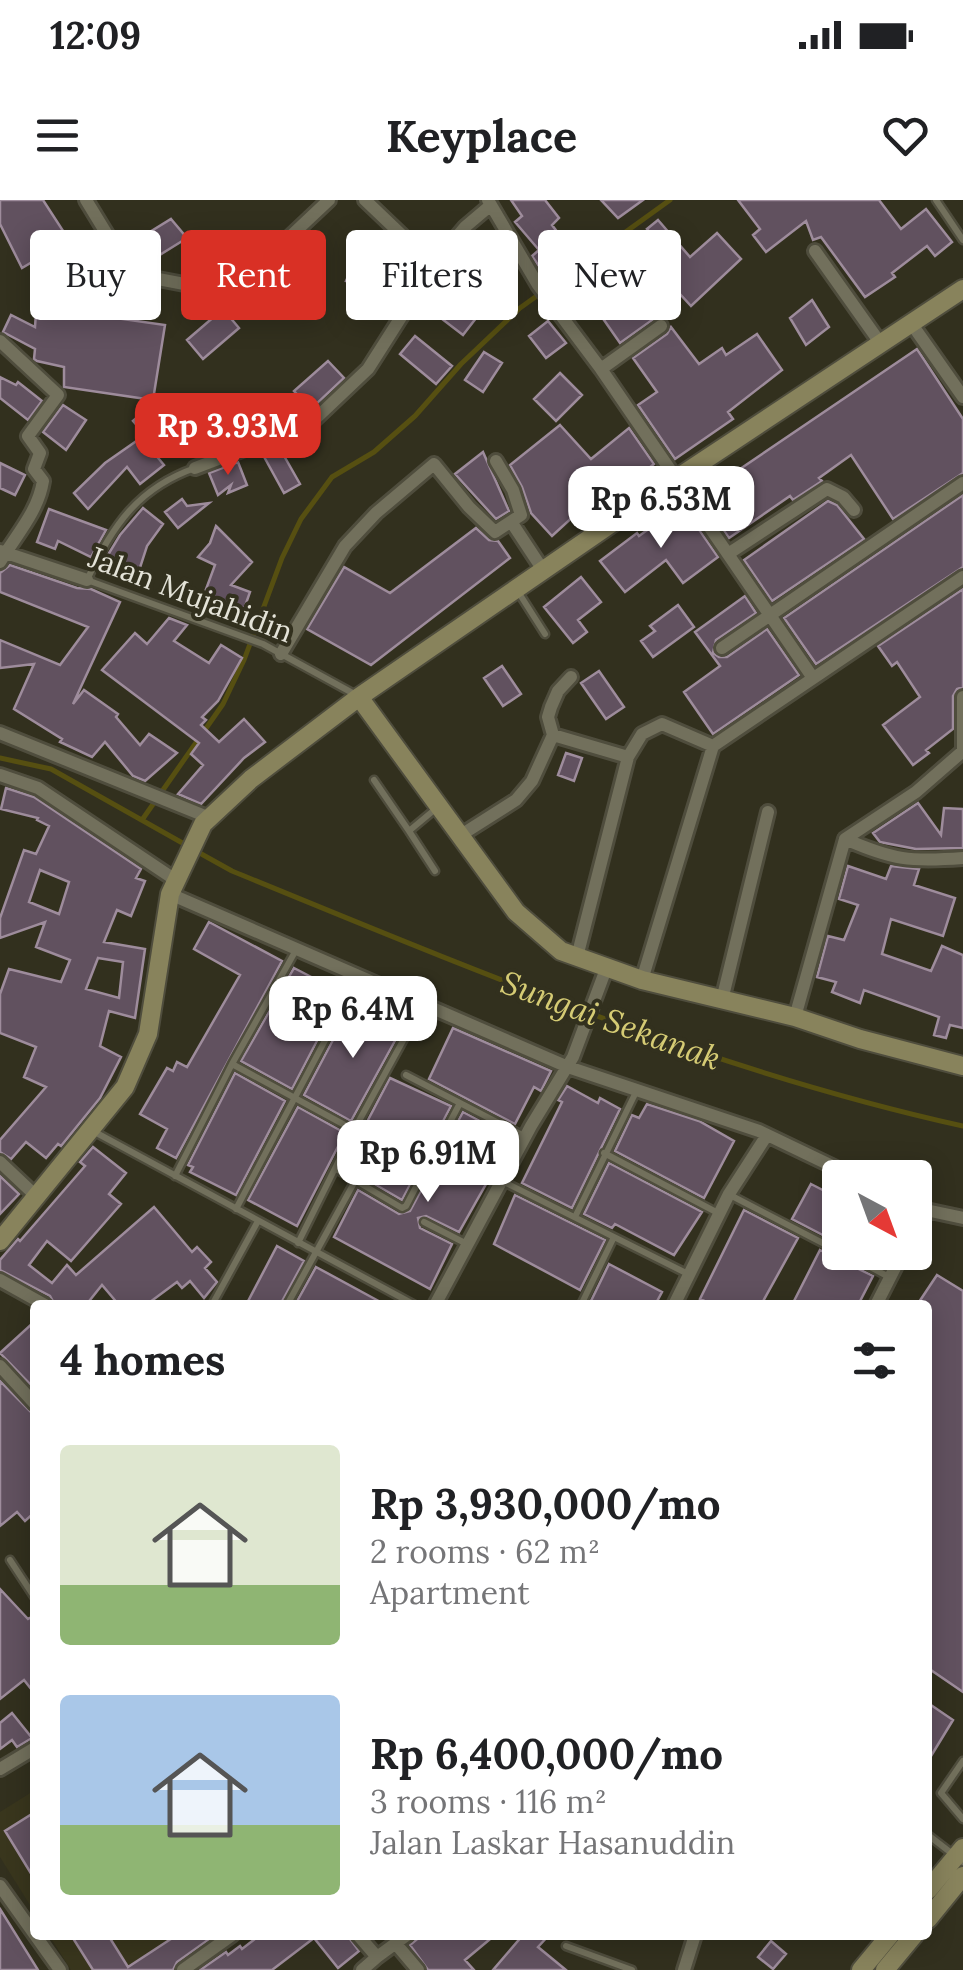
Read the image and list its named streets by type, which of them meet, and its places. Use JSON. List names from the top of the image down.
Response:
{
  "streets": {
    "street": ["Jalan Mujahidin"]
  },
  "water": ["Sungai Sekanak"],
  "north": "bottom right",
  "page": {
    "status": "12:09",
    "header": "Keyplace",
    "chip": [
      "Buy",
      "Rent",
      "Filters",
      "New"
    ],
    "price": [
      "Rp 3.93M",
      "Rp 6.53M",
      "Rp 6.4M",
      "Rp 6.91M"
    ],
    "heading": "4 homes",
    "list": [
      {
        "name": "Rp 3,930,000/mo",
        "note": "2 rooms · 62 m² · Apartment"
      },
      {
        "name": "Rp 6,400,000/mo",
        "note": "3 rooms · 116 m² · Jalan Laskar Hasanuddin"
      }
    ]
  }
}
